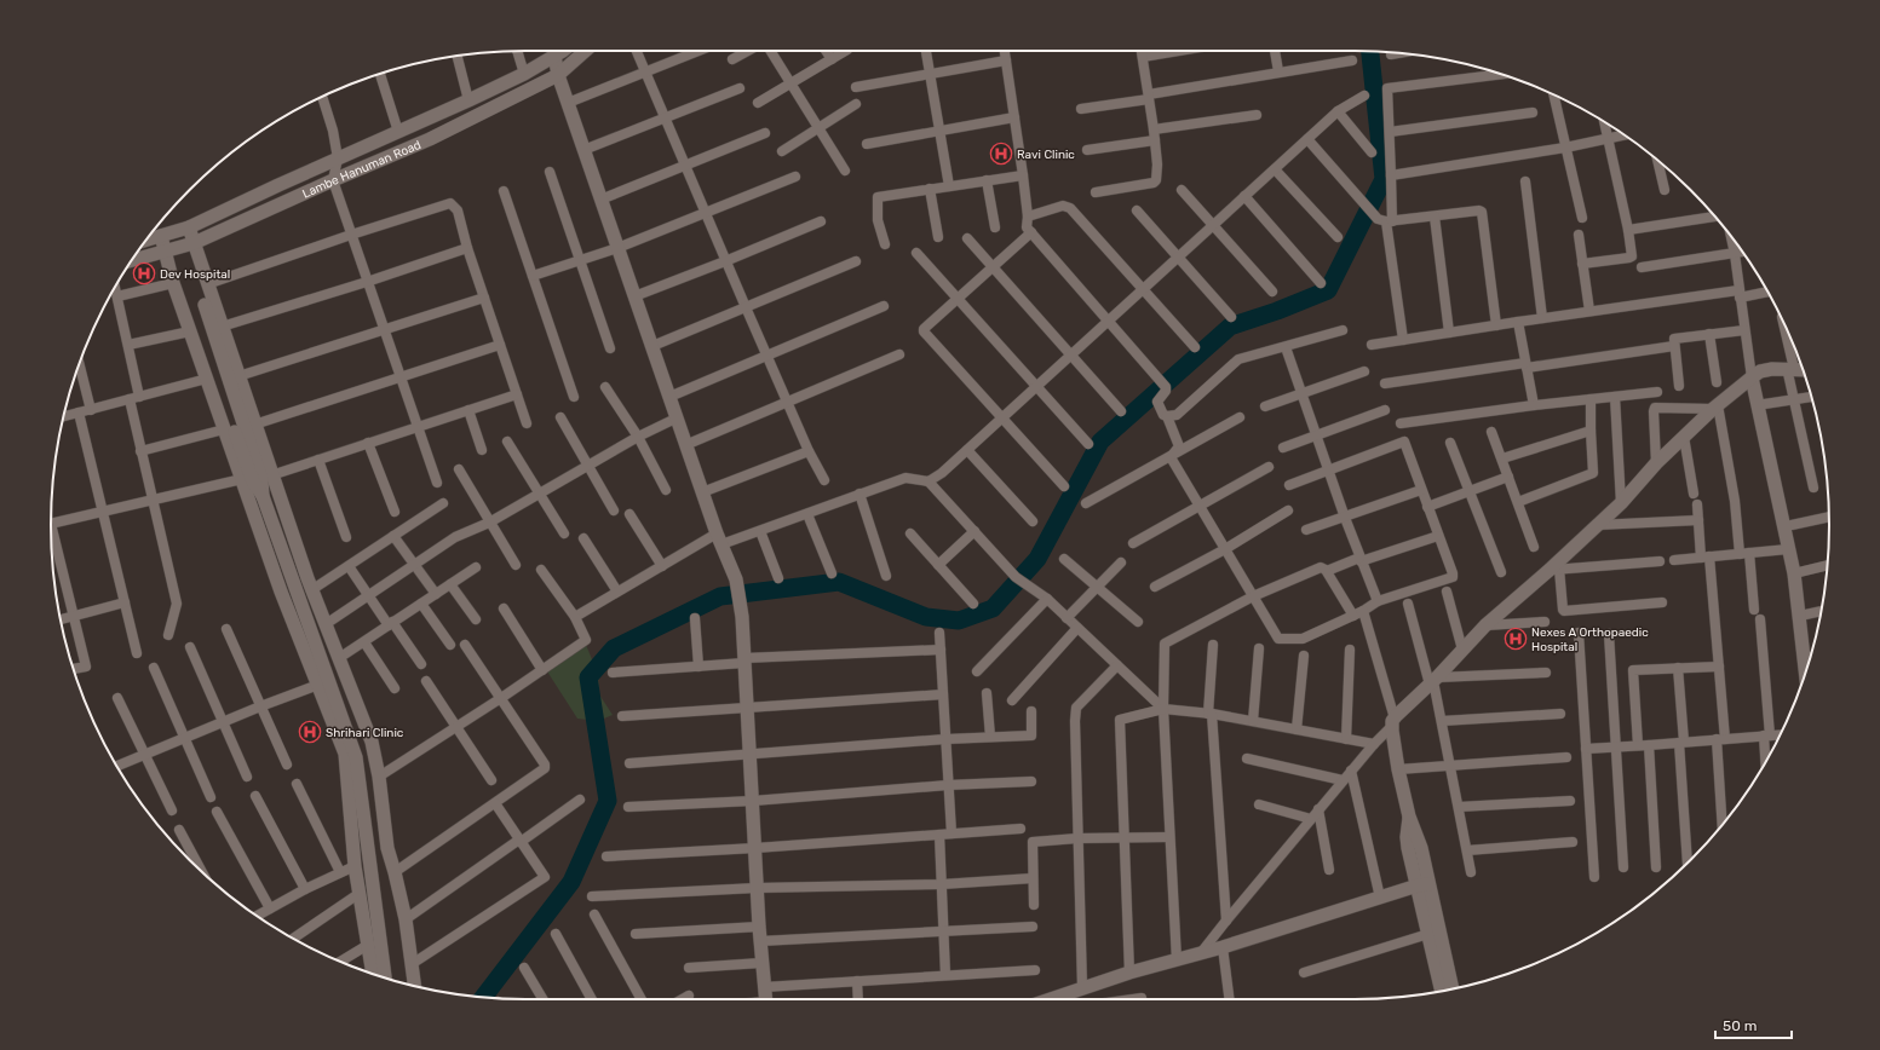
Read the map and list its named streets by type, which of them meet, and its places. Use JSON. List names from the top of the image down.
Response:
{
  "streets": {
    "main road": ["Lambe Hanuman Road"]
  },
  "places": {
    "hospital": [
      "Ravi Clinic",
      "Dev Hospital",
      "Nexes A Orthopaedic Hospital",
      "Shrihari Clinic"
    ]
  },
  "scale_bar": "50 m"
}
